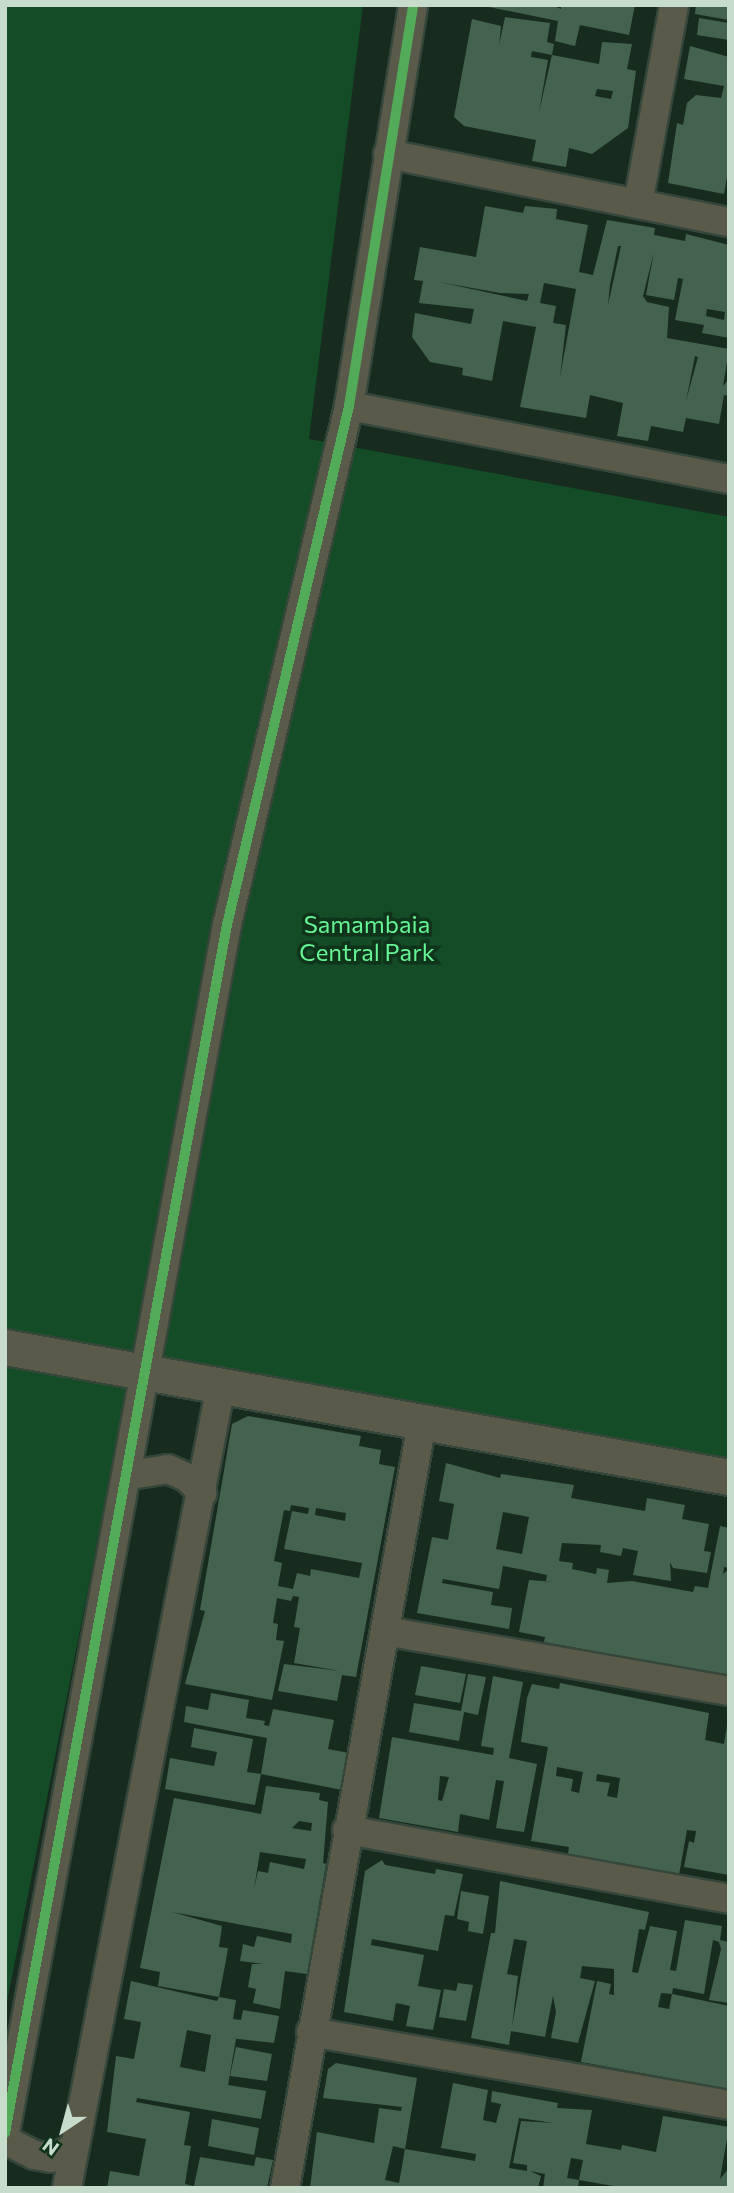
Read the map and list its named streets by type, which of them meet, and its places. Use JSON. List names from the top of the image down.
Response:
{
  "parks": ["Samambaia Central Park"],
  "north": "bottom left"
}
